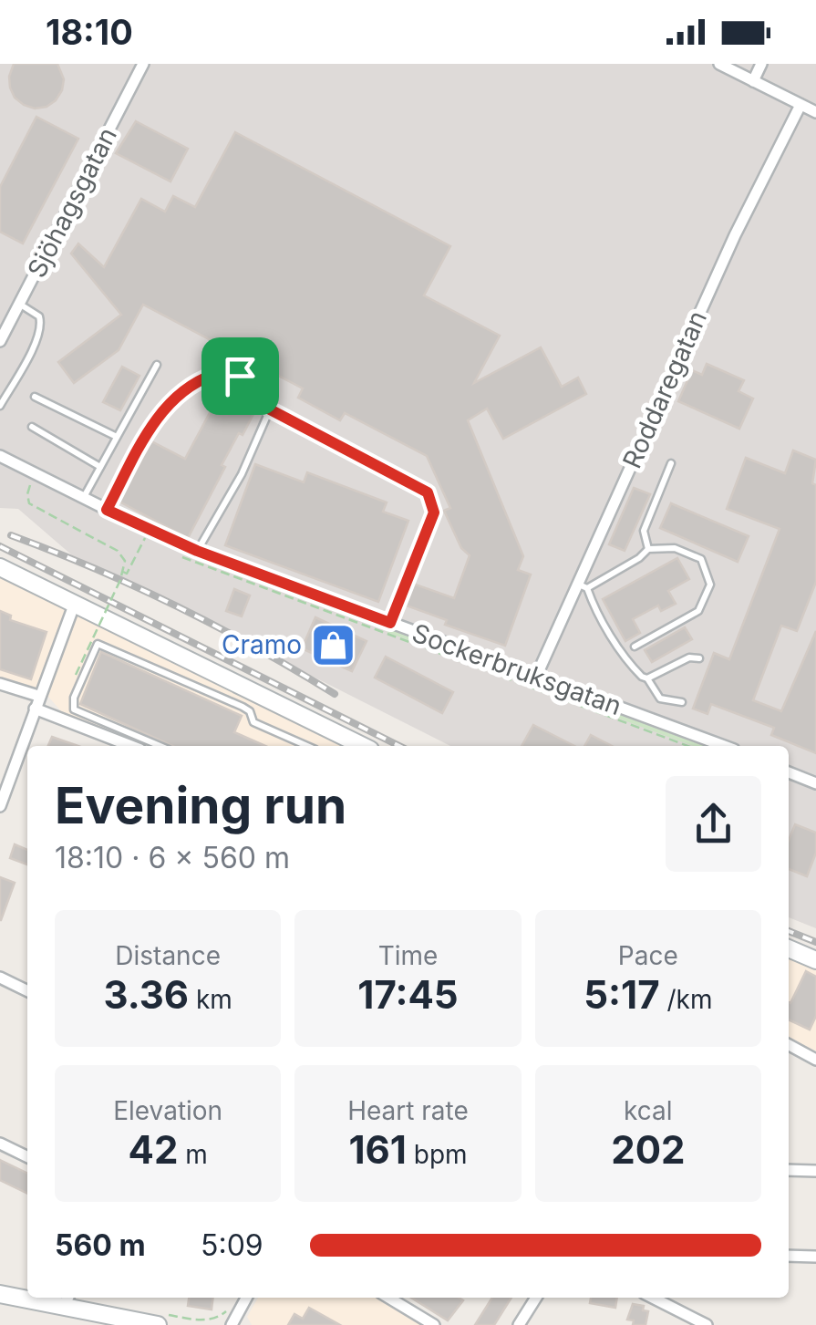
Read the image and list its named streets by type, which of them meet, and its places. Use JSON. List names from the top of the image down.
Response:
{
  "streets": {
    "street": ["Sjöhagsgatan", "Roddaregatan", "Sockerbruksgatan"]
  },
  "crossings": [
    ["Roddaregatan", "Sockerbruksgatan"]
  ],
  "places": {
    "shop": ["Cramo"]
  },
  "page": {
    "status": "18:10",
    "heading": ["Evening run", "18:10 · 6 × 560 m"],
    "stats": [
      ["Distance", "3.36 km"],
      ["Time", "17:45"],
      ["Pace", "5:17 /km"],
      ["Elevation", "42 m"],
      ["Heart rate", "161 bpm"],
      ["kcal", "202"]
    ],
    "list": [
      {
        "name": "560 m",
        "note": "5:09"
      }
    ]
  }
}
